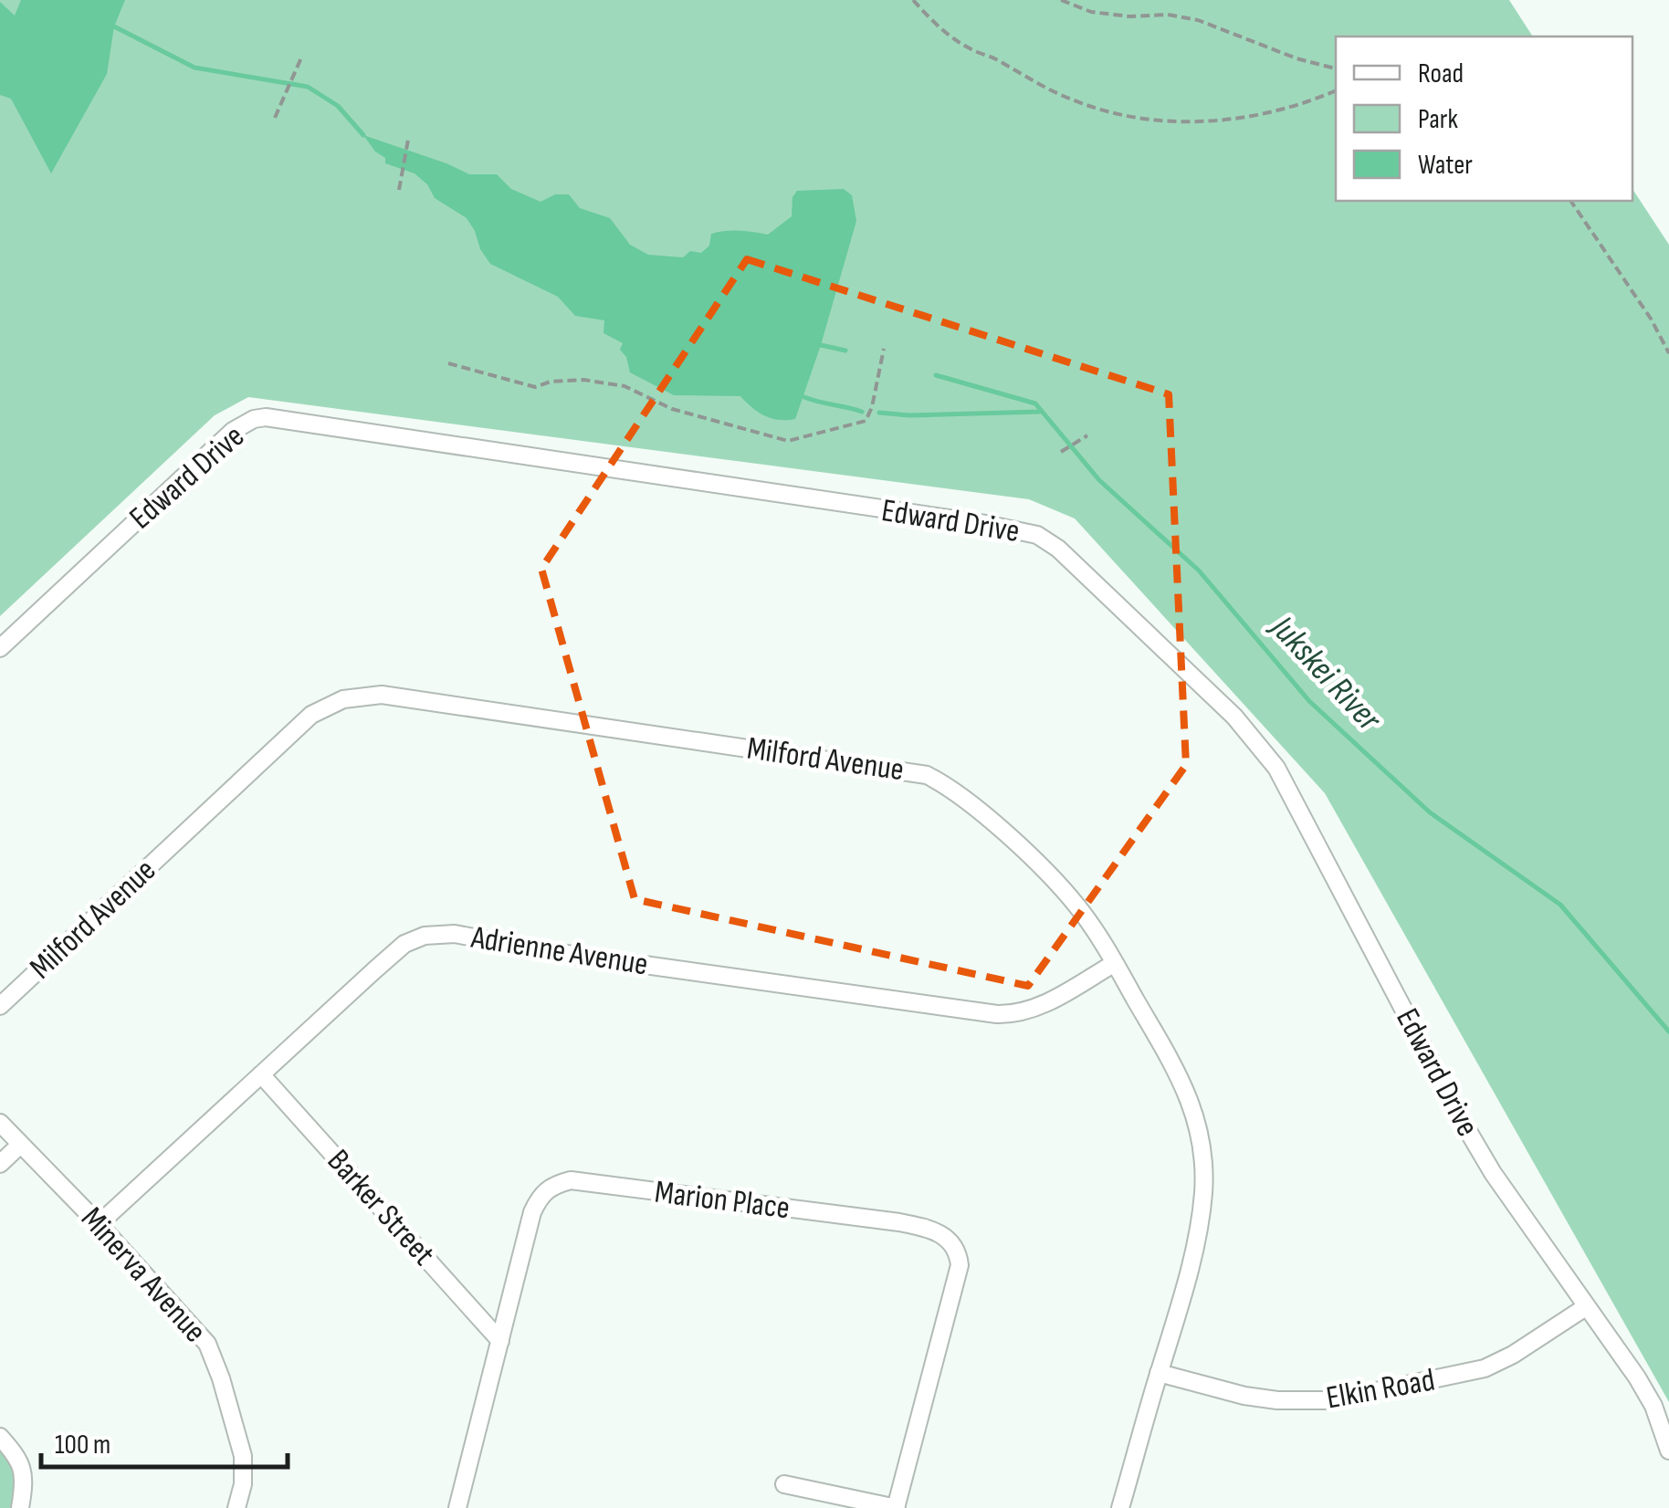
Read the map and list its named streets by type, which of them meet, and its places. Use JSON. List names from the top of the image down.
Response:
{
  "streets": {
    "street": [
      "Edward Drive",
      "Milford Avenue",
      "Adrienne Avenue",
      "Marion Place",
      "Barker Street",
      "Minerva Avenue",
      "Elkin Road"
    ]
  },
  "crossings": [
    ["Edward Drive", "Elkin Road"],
    ["Milford Avenue", "Adrienne Avenue"],
    ["Milford Avenue", "Elkin Road"],
    ["Adrienne Avenue", "Barker Street"],
    ["Adrienne Avenue", "Minerva Avenue"],
    ["Marion Place", "Barker Street"]
  ],
  "water": ["Jukskei River"],
  "legend": ["Road", "Park", "Water"],
  "scale_bar": "100 m"
}
